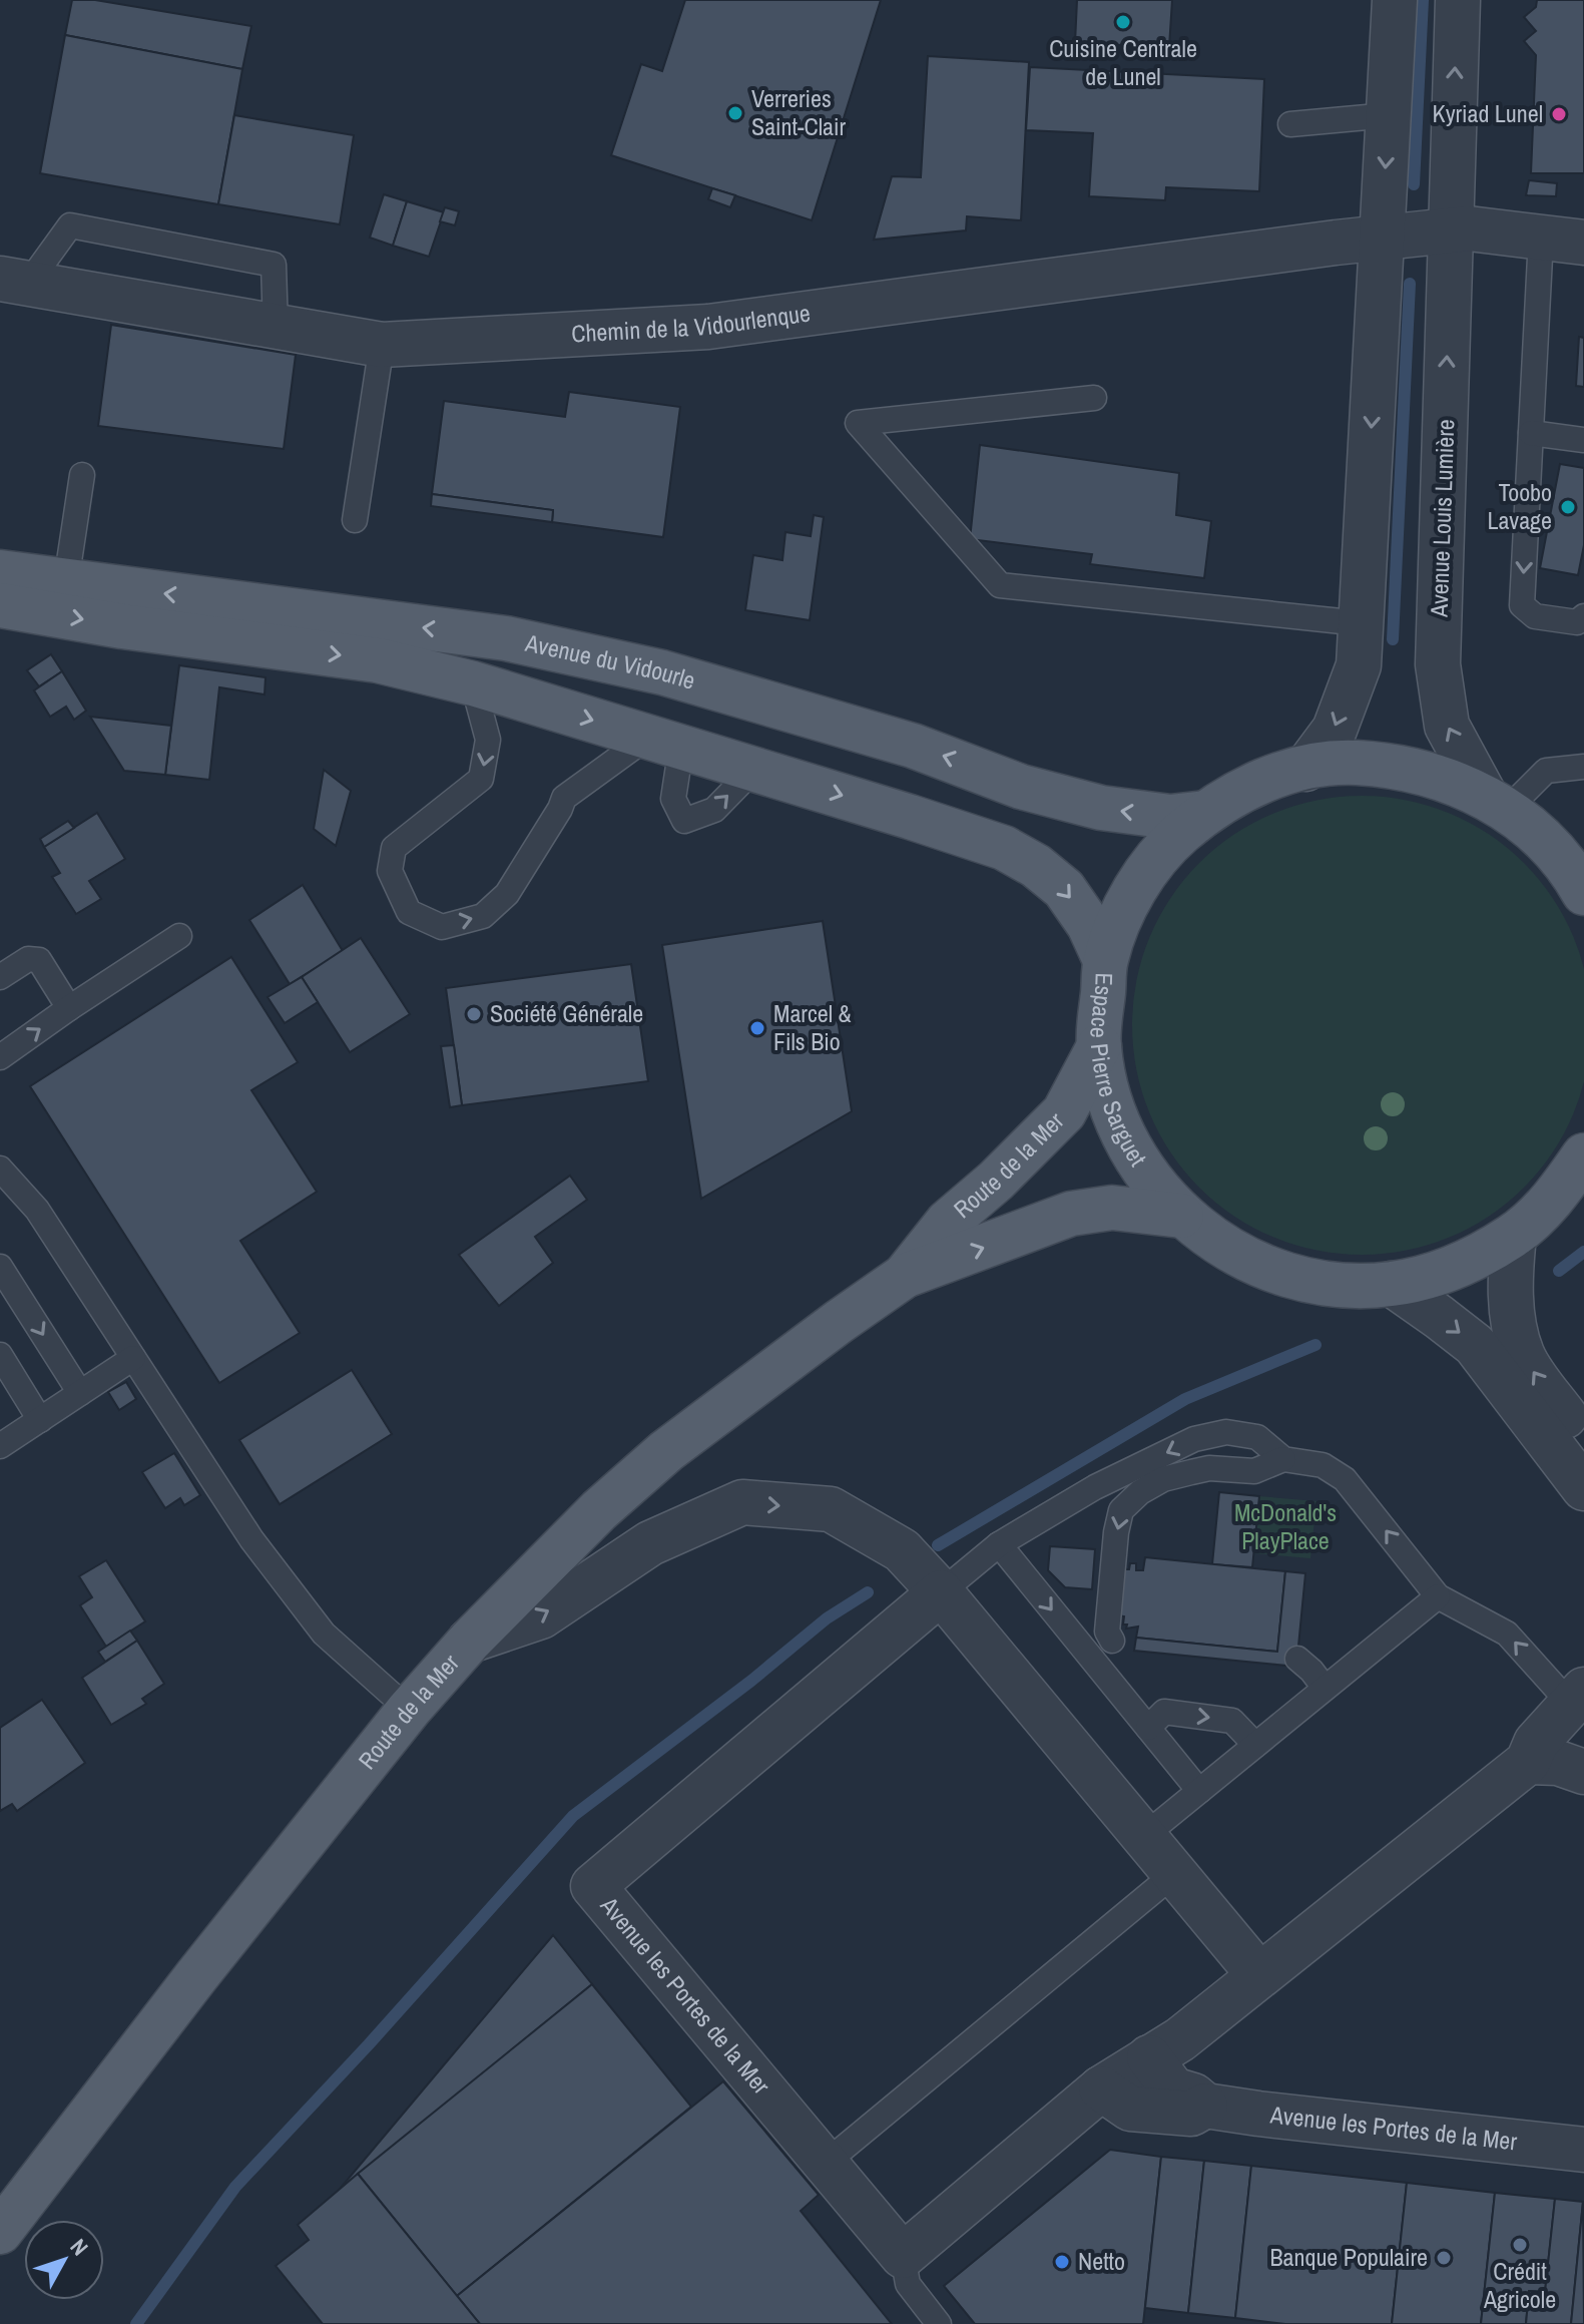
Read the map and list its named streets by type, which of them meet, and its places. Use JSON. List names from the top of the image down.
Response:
{
  "streets": {
    "main road": ["Avenue du Vidourle", "Espace Pierre Sarguet", "Route de la Mer"],
    "street": ["Chemin de la Vidourlenque", "Avenue Louis Lumière", "Avenue les Portes de la Mer"]
  },
  "crossings": [
    ["Avenue Louis Lumière", "Espace Pierre Sarguet"],
    ["Avenue du Vidourle", "Espace Pierre Sarguet"],
    ["Espace Pierre Sarguet", "Route de la Mer"]
  ],
  "parks": ["McDonald's PlayPlace"],
  "places": [
    "Cuisine Centrale de Lunel",
    "Verreries Saint-Clair",
    "Kyriad Lunel",
    "Toobo Lavage",
    "Société Générale",
    "Marcel & Fils Bio",
    "Crédit Agricole",
    "Banque Populaire",
    "Netto"
  ],
  "north": "top right"
}
